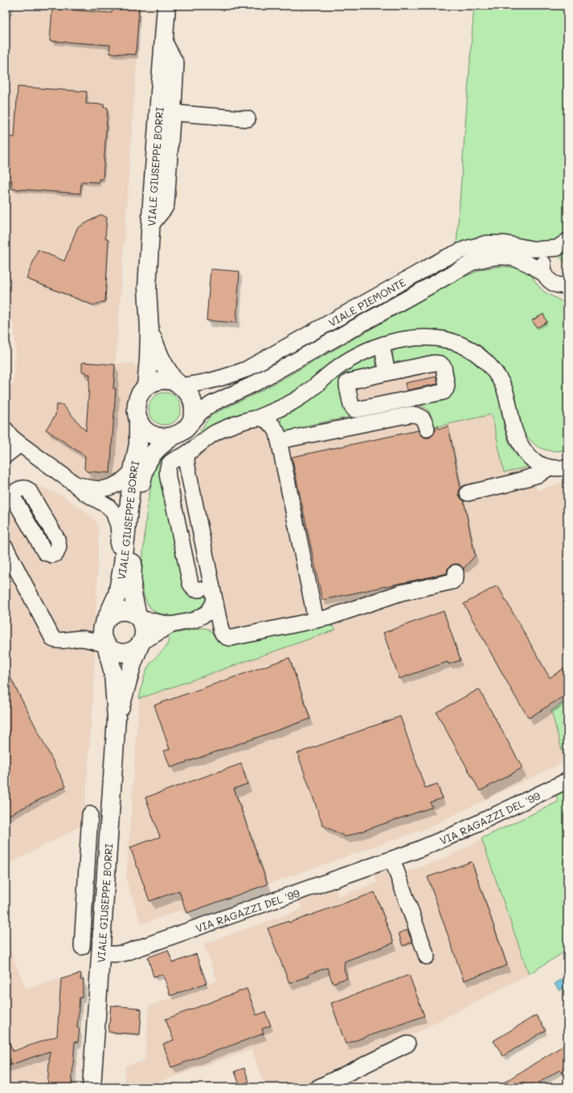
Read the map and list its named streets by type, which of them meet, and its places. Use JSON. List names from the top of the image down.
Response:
{
  "streets": {
    "main road": ["VIALE GIUSEPPE BORRI"],
    "street": ["VIALE PIEMONTE", "VIA RAGAZZI DEL '99"]
  },
  "crossings": [
    ["VIALE GIUSEPPE BORRI", "VIALE PIEMONTE"],
    ["VIALE GIUSEPPE BORRI", "VIA RAGAZZI DEL '99"]
  ]
}
